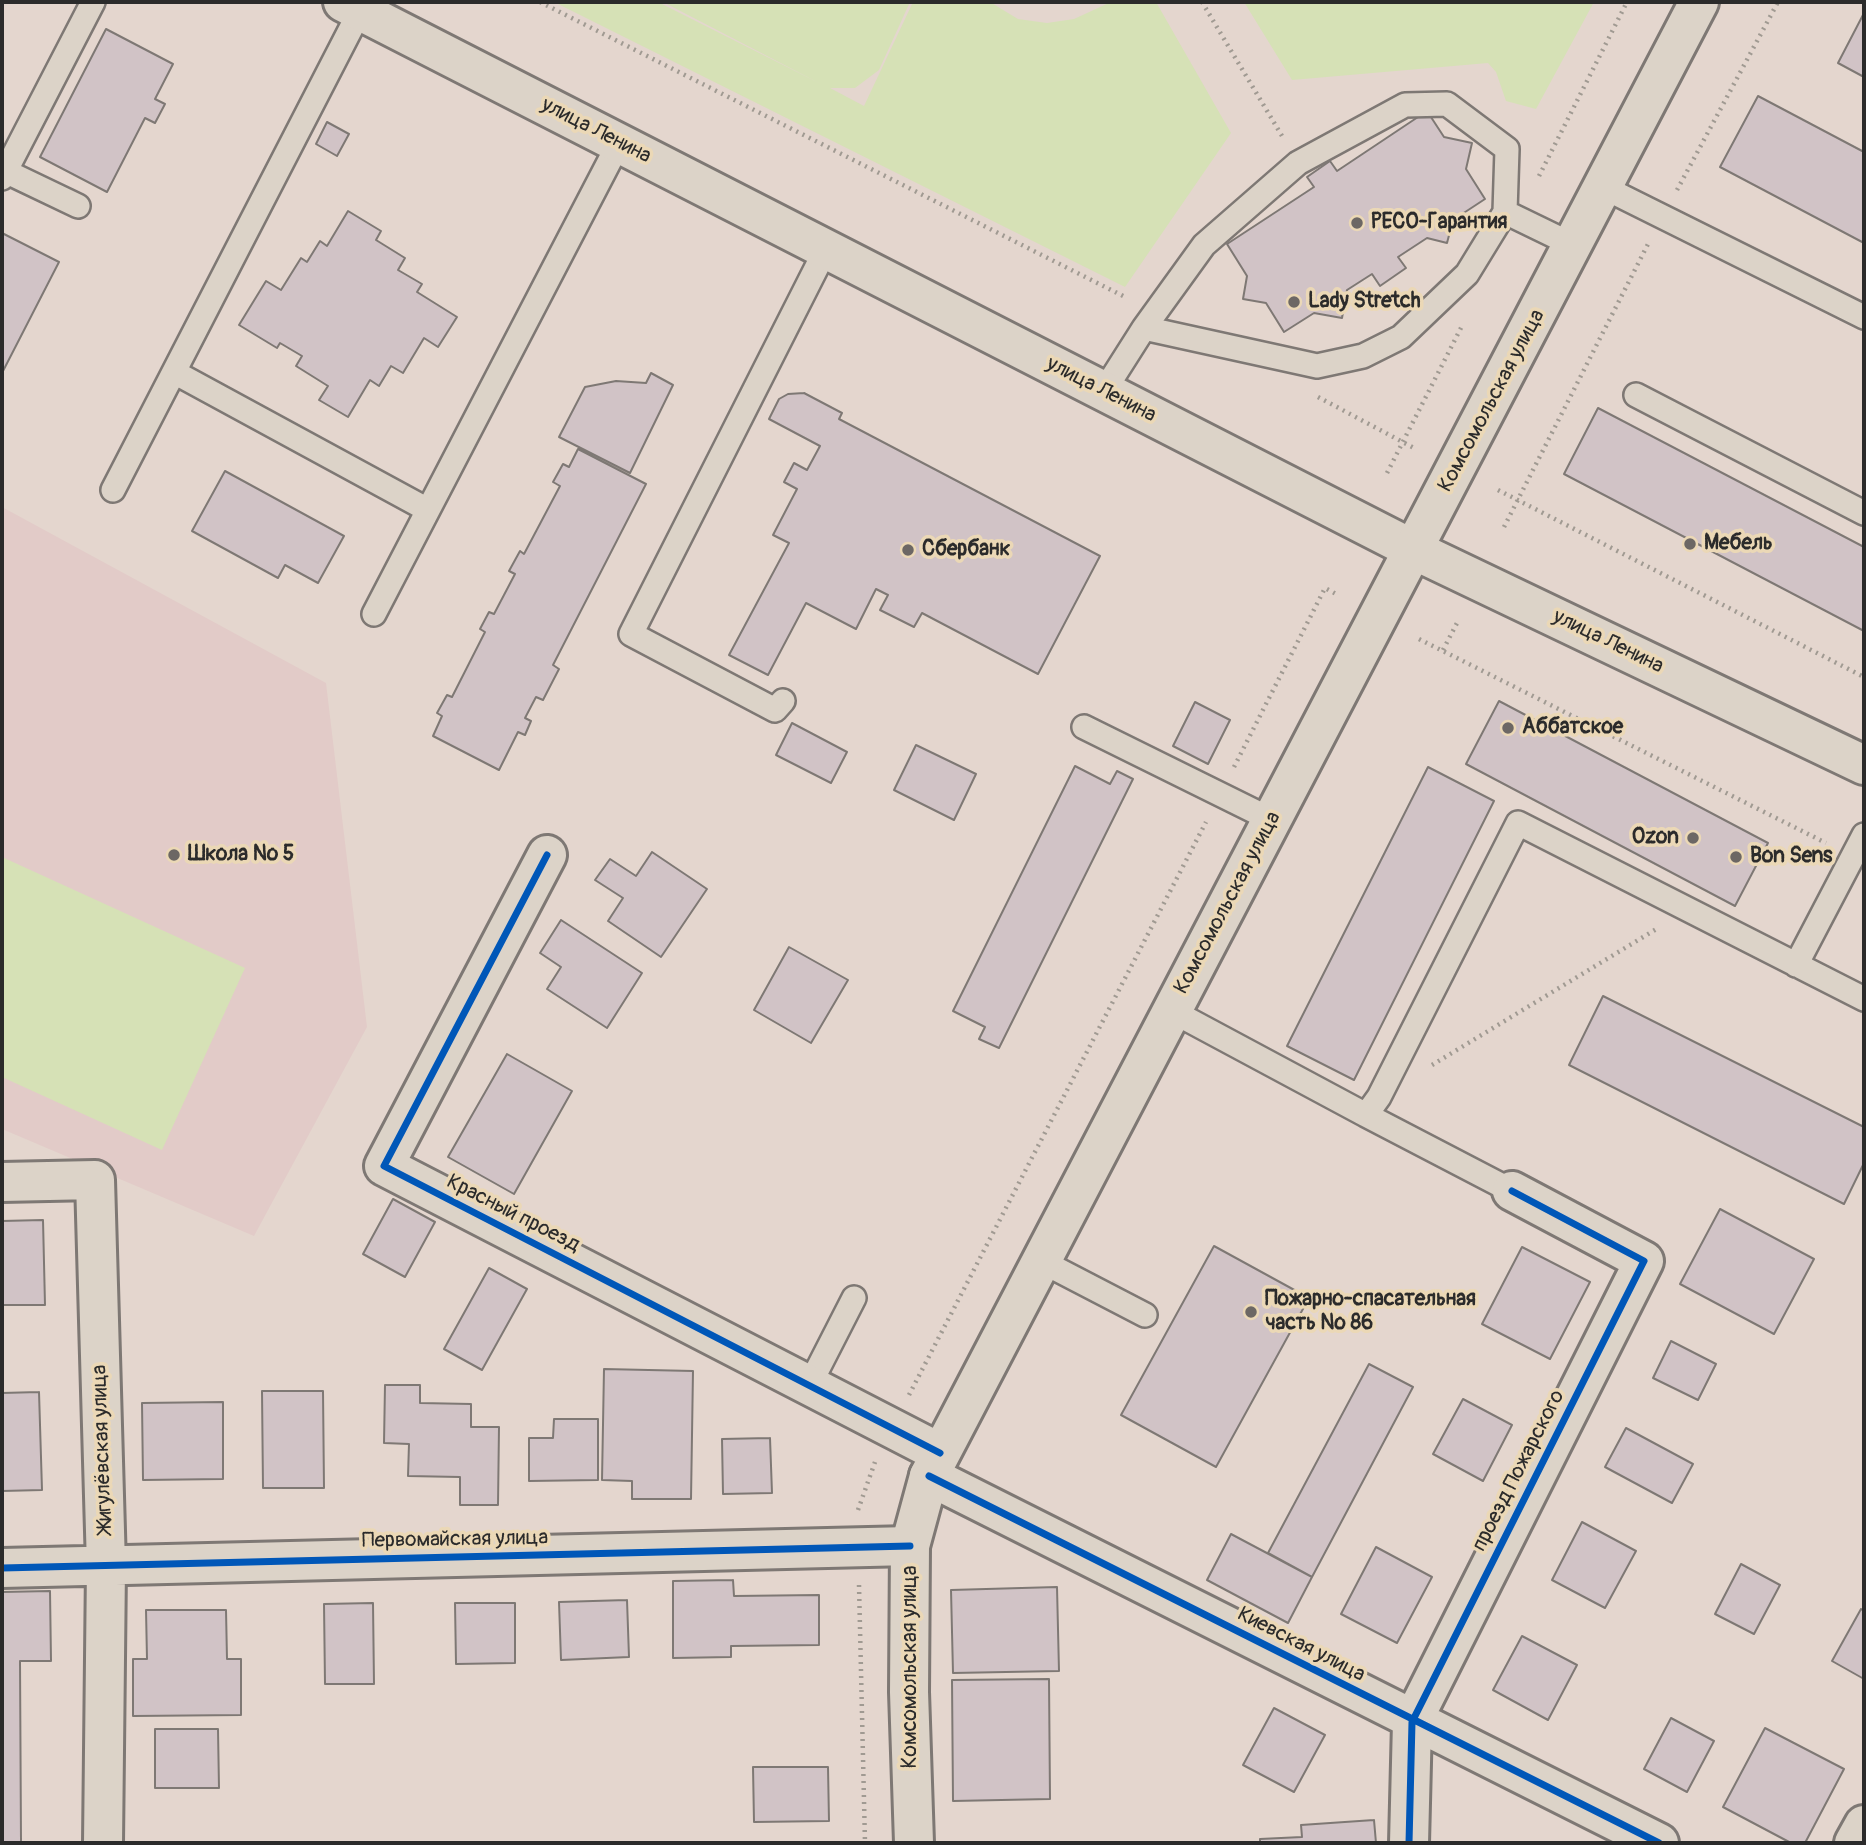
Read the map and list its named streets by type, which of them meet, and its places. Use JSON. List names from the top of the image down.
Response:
{
  "streets": {
    "street": [
      "улица Ленина",
      "Комсомольская улица",
      "Красный проезд",
      "Жигулёвская улица",
      "проезд Пожарского",
      "Первомайская улица",
      "Киевская улица"
    ]
  },
  "crossings": [
    ["улица Ленина", "Комсомольская улица"],
    ["Комсомольская улица", "Красный проезд"],
    ["Комсомольская улица", "Первомайская улица"],
    ["Комсомольская улица", "Киевская улица"],
    ["Красный проезд", "Киевская улица"],
    ["Жигулёвская улица", "Первомайская улица"],
    ["проезд Пожарского", "Киевская улица"]
  ],
  "places": [
    "РЕСО-Гарантия",
    "Lady Stretch",
    "Мебель",
    "Сбербанк",
    "Аббатское",
    "Ozon",
    "Школа № 5",
    "Bon Sens",
    "Пожарно-спасательная часть № 86"
  ]
}
